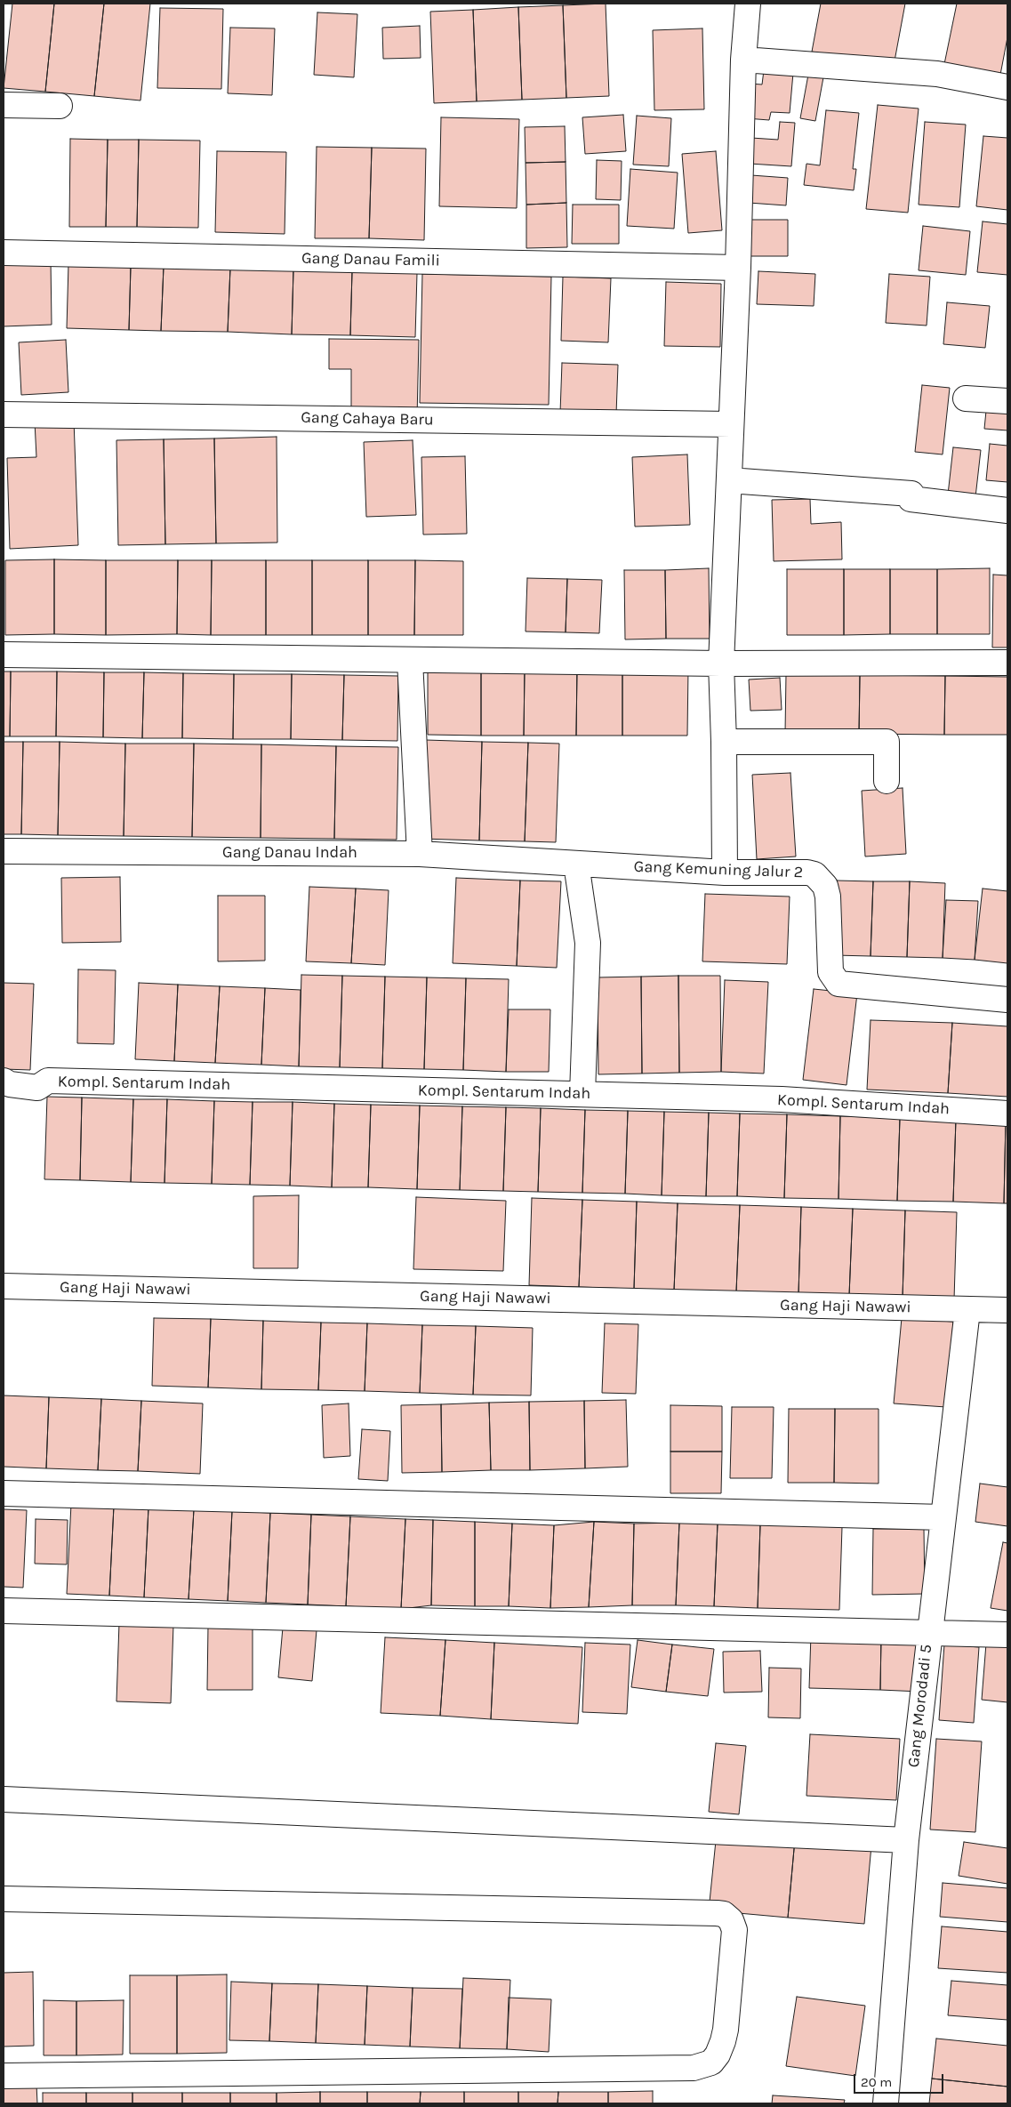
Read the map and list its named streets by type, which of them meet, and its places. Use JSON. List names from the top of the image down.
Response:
{
  "streets": {
    "street": [
      "Gang Danau Famili",
      "Gang Cahaya Baru",
      "Gang Danau Indah",
      "Gang Kemuning Jalur 2",
      "Kompl. Sentarum Indah",
      "Gang Haji Nawawi",
      "Gang Morodadi 5"
    ]
  },
  "crossings": [
    ["Gang Danau Indah", "Gang Kemuning Jalur 2"],
    ["Gang Haji Nawawi", "Gang Morodadi 5"]
  ],
  "scale_bar": "20 m"
}
